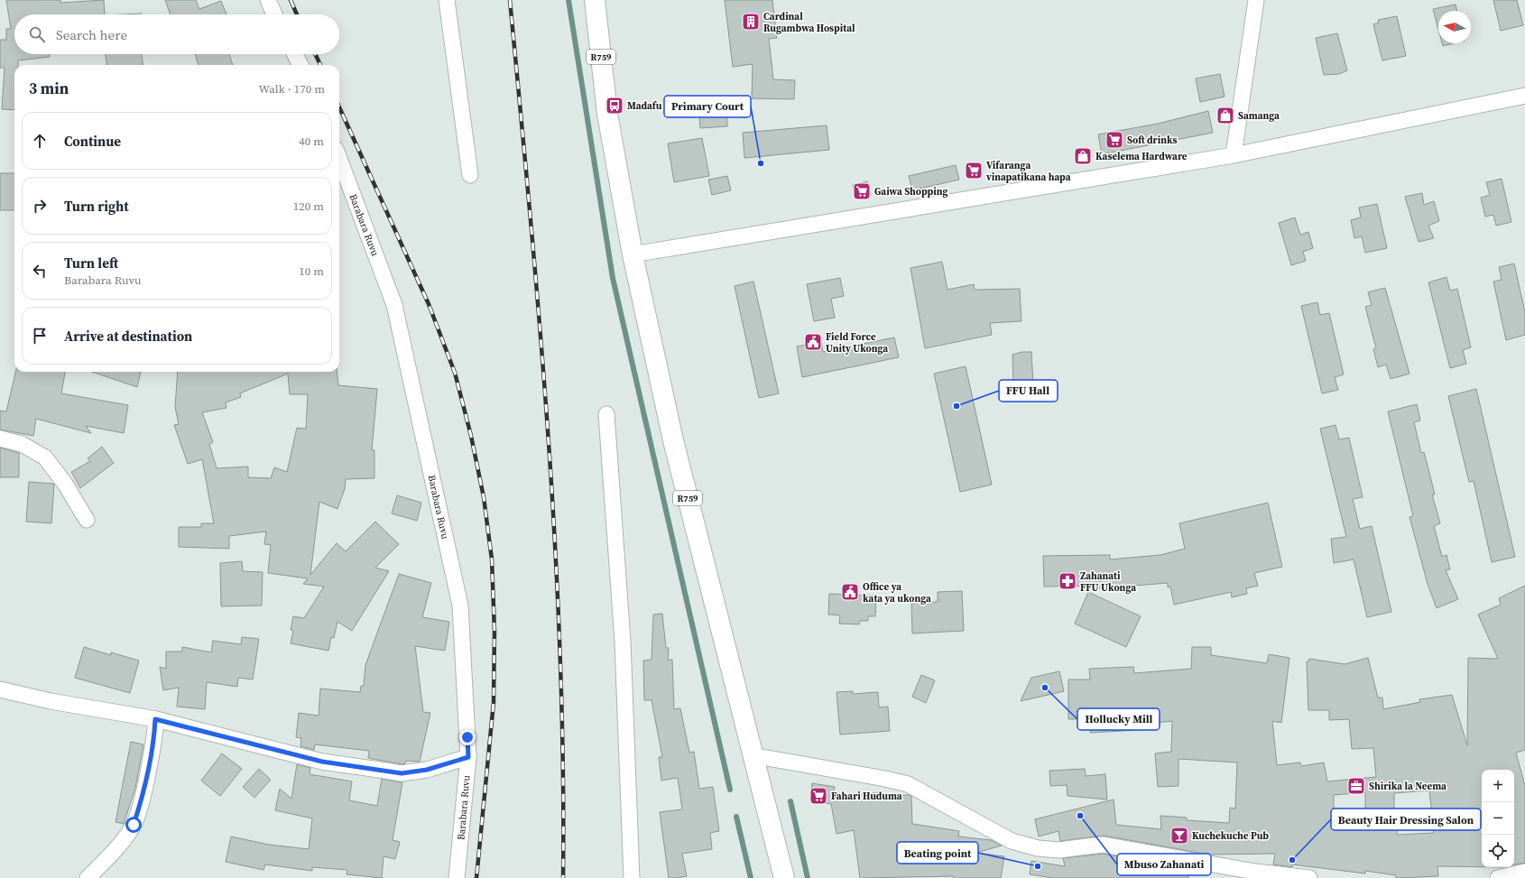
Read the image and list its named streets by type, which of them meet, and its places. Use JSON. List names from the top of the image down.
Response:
{
  "streets": {
    "main road": ["R759"],
    "street": ["Barabara Ruvu"]
  },
  "places": {
    "building": ["Cardinal Rugambwa Hospital"],
    "bus stop": ["Madafu"],
    "shop": ["Samanga", "Kaselema Hardware"],
    "supermarket": [
      "Soft drinks",
      "Vifaranga vinapatikana hapa",
      "Gaiwa Shopping",
      "Fahari Huduma"
    ],
    "other": [
      "Primary Court",
      "FFU Hall",
      "Hollucky Mill",
      "Mbuso Zahanati",
      "Beauty Hair Dressing Salon",
      "Beating point"
    ],
    "public building": ["Field Force Unity Ukonga", "Office ya kata ya ukonga"],
    "pharmacy": ["Zahanati FFU Ukonga"],
    "office": ["Shirika la Neema"],
    "bar": ["Kuchekuche Pub"]
  },
  "north": "left",
  "page": {
    "search": "Search here",
    "heading": ["3 min", "Walk · 170 m"],
    "list": [
      ["Continue", "40 m"],
      ["Turn right", "120 m"],
      ["Turn left", "Barabara Ruvu", "10 m"],
      "Arrive at destination"
    ],
    "map_buttons": ["+", "−"]
  }
}
